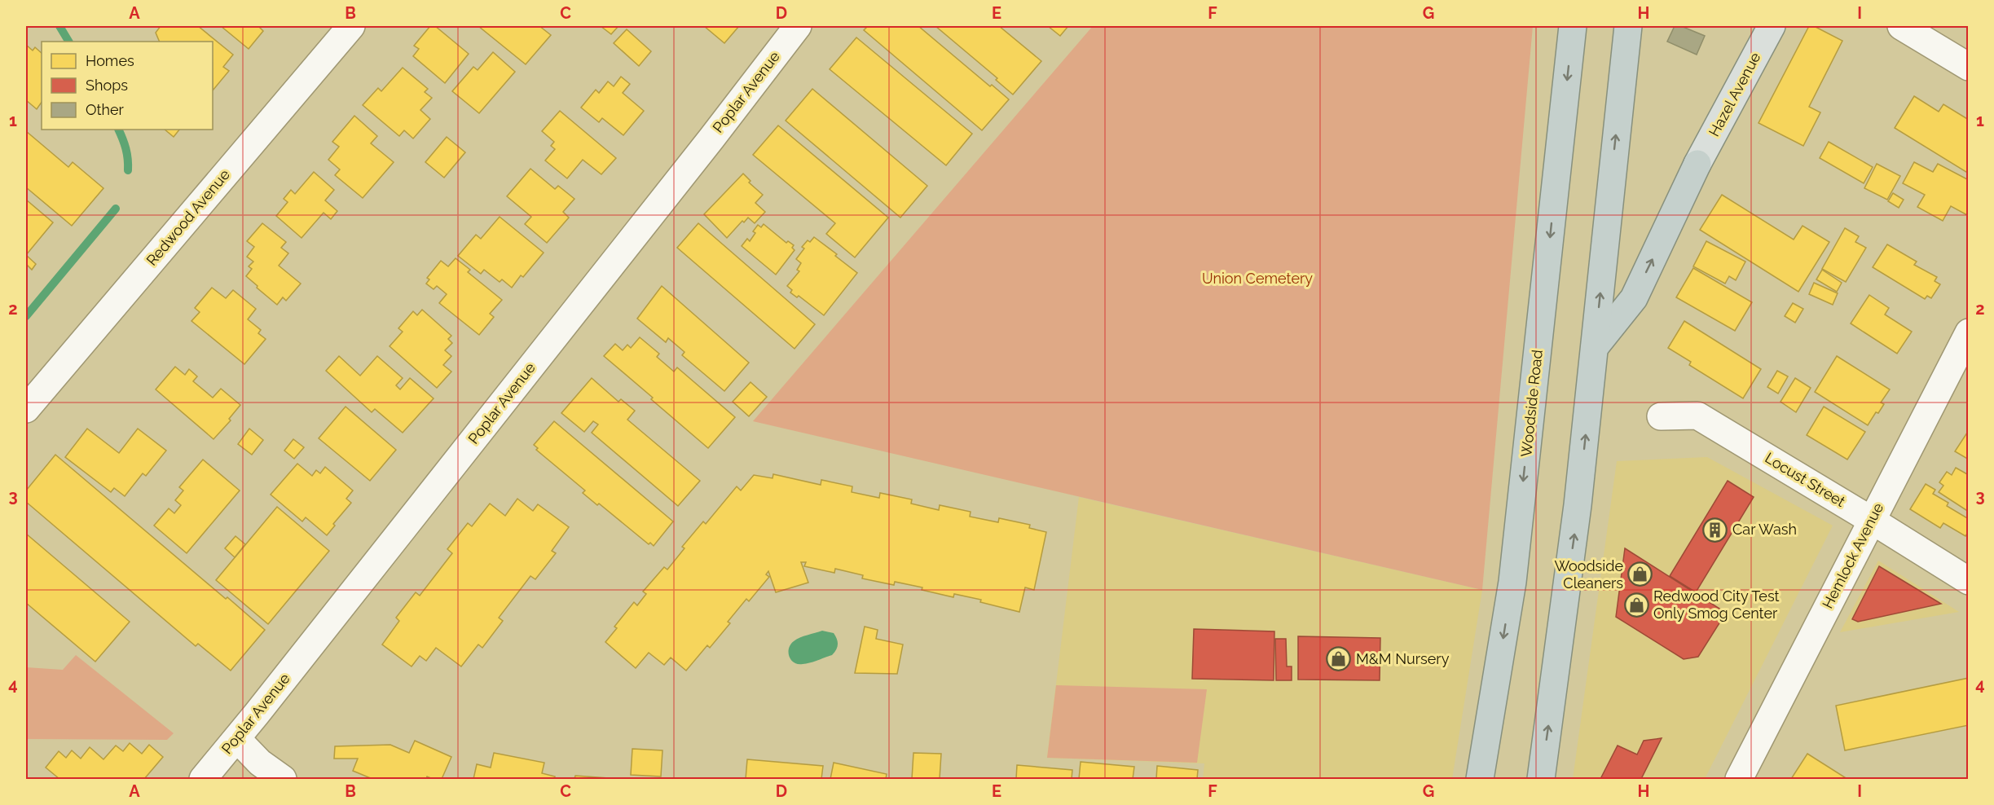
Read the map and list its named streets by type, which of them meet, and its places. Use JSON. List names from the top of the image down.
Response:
{
  "streets": {
    "highway": ["Woodside Road"],
    "main road": ["Hazel Avenue"],
    "street": [
      "Poplar Avenue",
      "Redwood Avenue",
      "Locust Street",
      "Hemlock Avenue"
    ]
  },
  "crossings": [
    ["Locust Street", "Hemlock Avenue"]
  ],
  "parks": ["Union Cemetery"],
  "places": {
    "building": ["Car Wash"],
    "shop": ["Woodside Cleaners", "Redwood City Test Only Smog Center", "M&M Nursery"]
  },
  "legend": ["Homes", "Shops", "Other"],
  "grid": {
    "columns": [
      "A",
      "B",
      "C",
      "D",
      "E",
      "F",
      "G",
      "H",
      "I"
    ],
    "rows": [
      "1",
      "2",
      "3",
      "4"
    ]
  }
}
